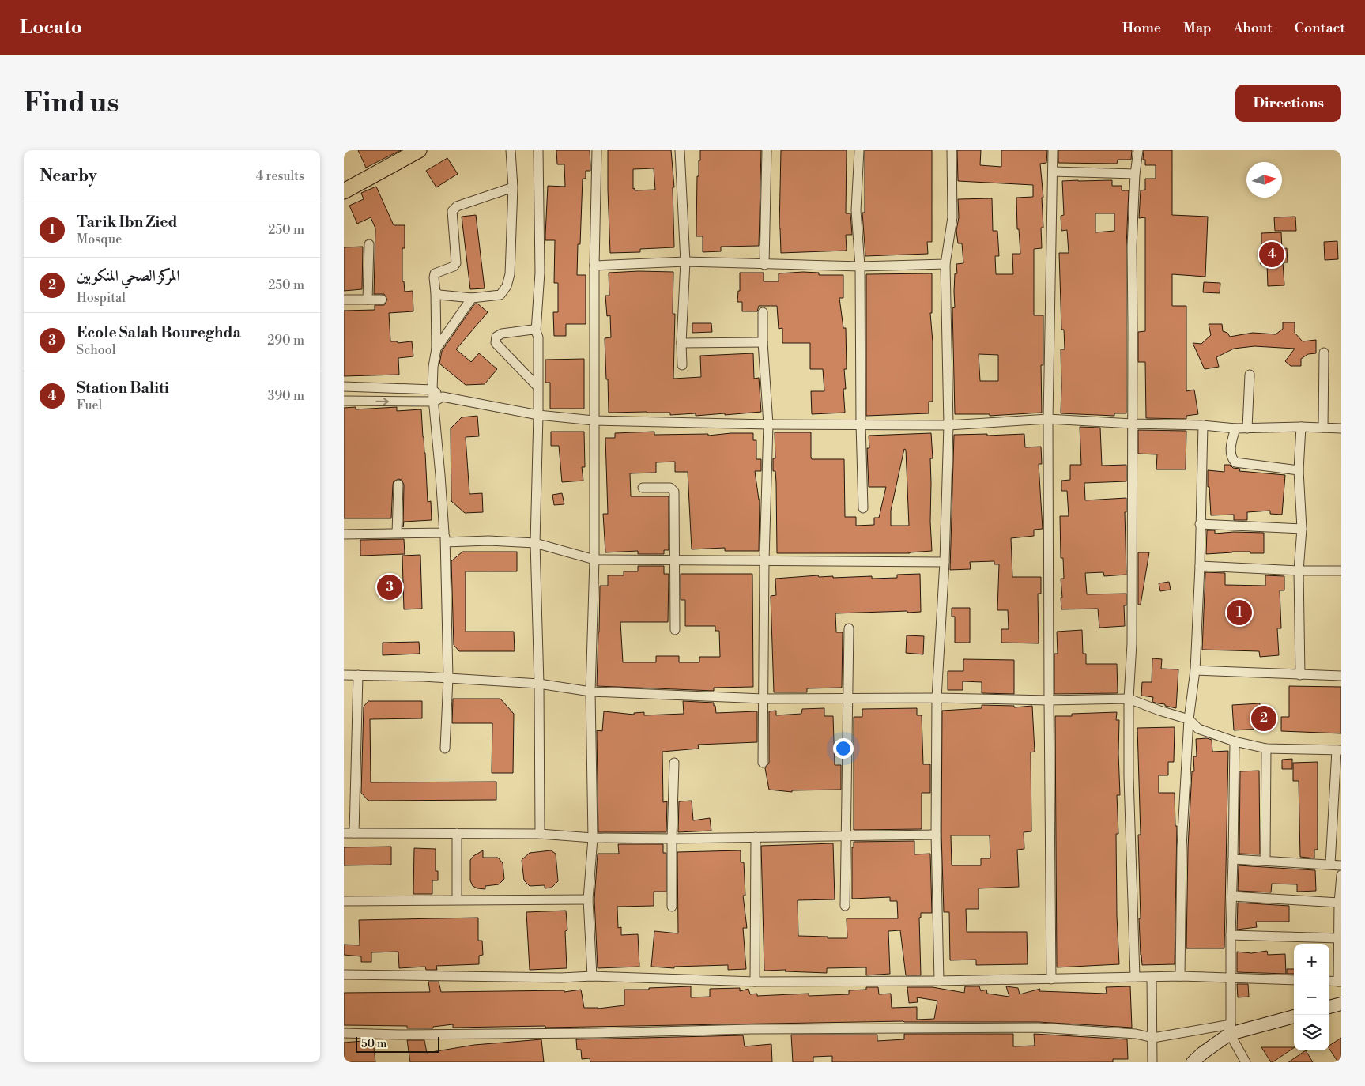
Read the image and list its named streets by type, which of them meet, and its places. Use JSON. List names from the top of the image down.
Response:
{
  "scale_bar": "50 m",
  "north": "right",
  "page": {
    "header": "Locato",
    "nav": [
      "Home",
      "Map",
      "About",
      "Contact"
    ],
    "buttons": "Directions",
    "title": "Find us",
    "heading": ["Nearby", "4 results"],
    "list": [
      {
        "mark": "1",
        "name": "Tarik Ibn Zied",
        "note": "Mosque",
        "value": "250 m"
      },
      {
        "mark": "2",
        "name": "المركز الصحي المنكوبين",
        "note": "Hospital",
        "value": "250 m"
      },
      {
        "mark": "3",
        "name": "Ecole Salah Boureghda",
        "note": "School",
        "value": "290 m"
      },
      {
        "mark": "4",
        "name": "Station Baliti",
        "note": "Fuel",
        "value": "390 m"
      }
    ],
    "pins": [
      "4",
      "3",
      "1",
      "2"
    ],
    "map_buttons": ["+", "−"],
    "scale": "50 m"
  }
}
